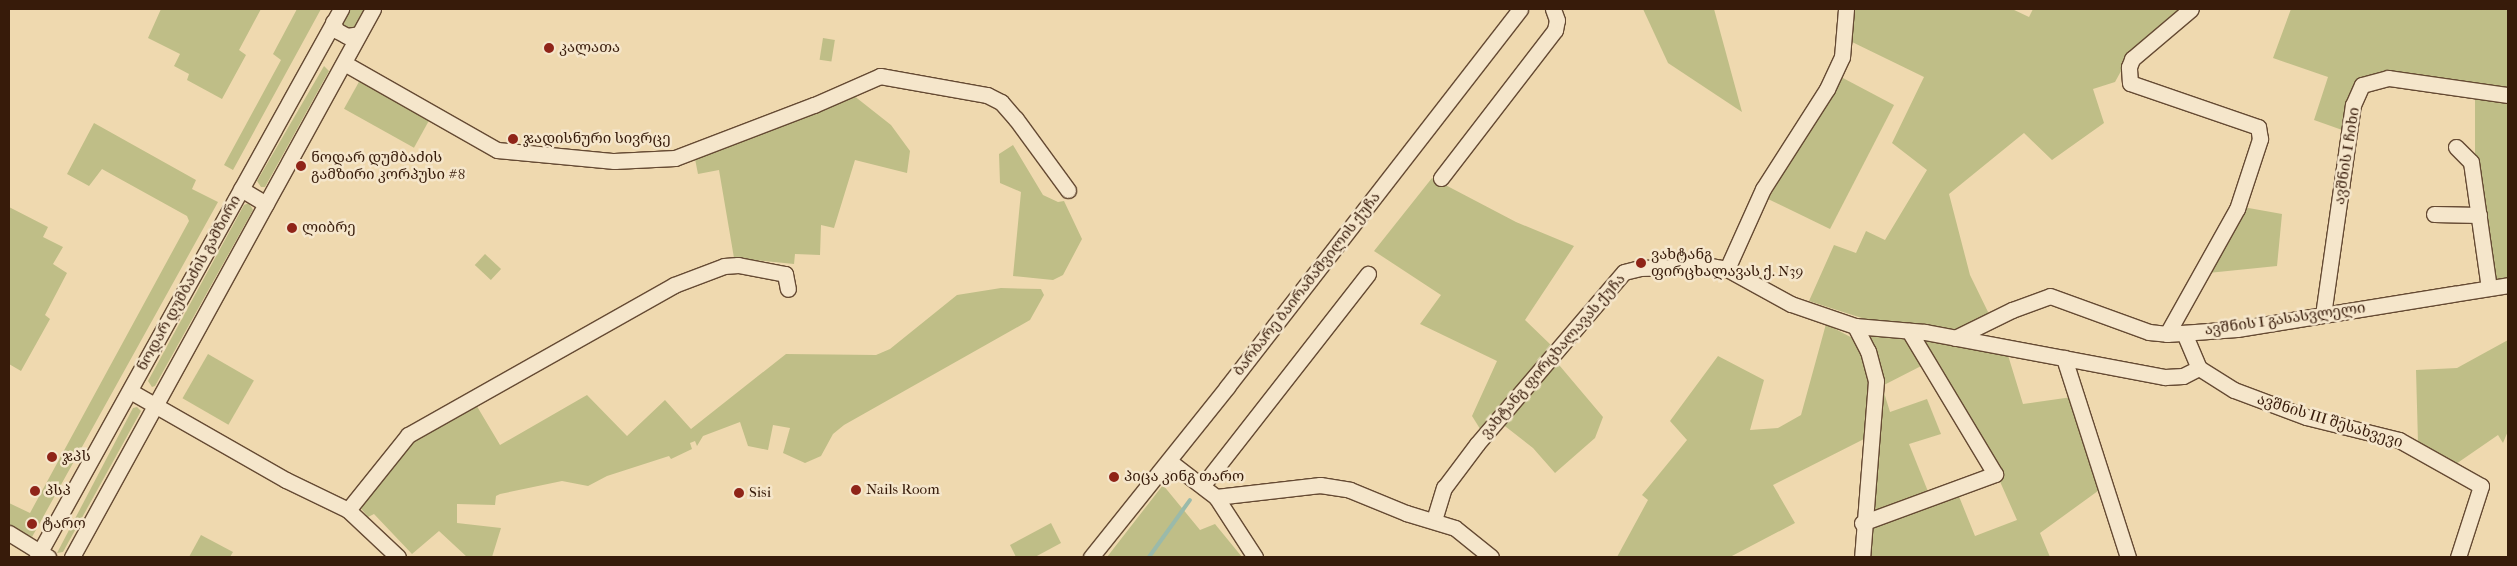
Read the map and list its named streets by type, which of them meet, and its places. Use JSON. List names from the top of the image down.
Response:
{
  "streets": {
    "street": [
      "ავშნის I ჩიხი",
      "ნოდარ დუმბაძის გამზირი",
      "ბარბარე ბაირამაშვილის ქუჩა",
      "ავშნის I გასასვლელი",
      "ვახტანგ ფირცხალავას ქუჩა",
      "ავშნის III შესახვევი"
    ]
  },
  "crossings": [
    ["ავშნის I ჩიხი", "ავშნის I გასასვლელი"],
    ["ავშნის I გასასვლელი", "ვახტანგ ფირცხალავას ქუჩა"],
    ["ვახტანგ ფირცხალავას ქუჩა", "ავშნის III შესახვევი"]
  ],
  "places": [
    "კალათა",
    "ჯადისნური სივრცე",
    "ნოდარ დუმბაძის გამზირი კორპუსი #8",
    "ლიბრე",
    "ვახტანგ ფირცხალავას ქ. N39",
    "ჯპს",
    "პიცა კინგ თარო",
    "Nails Room",
    "პსპ",
    "Sisi",
    "ტარო"
  ]
}
